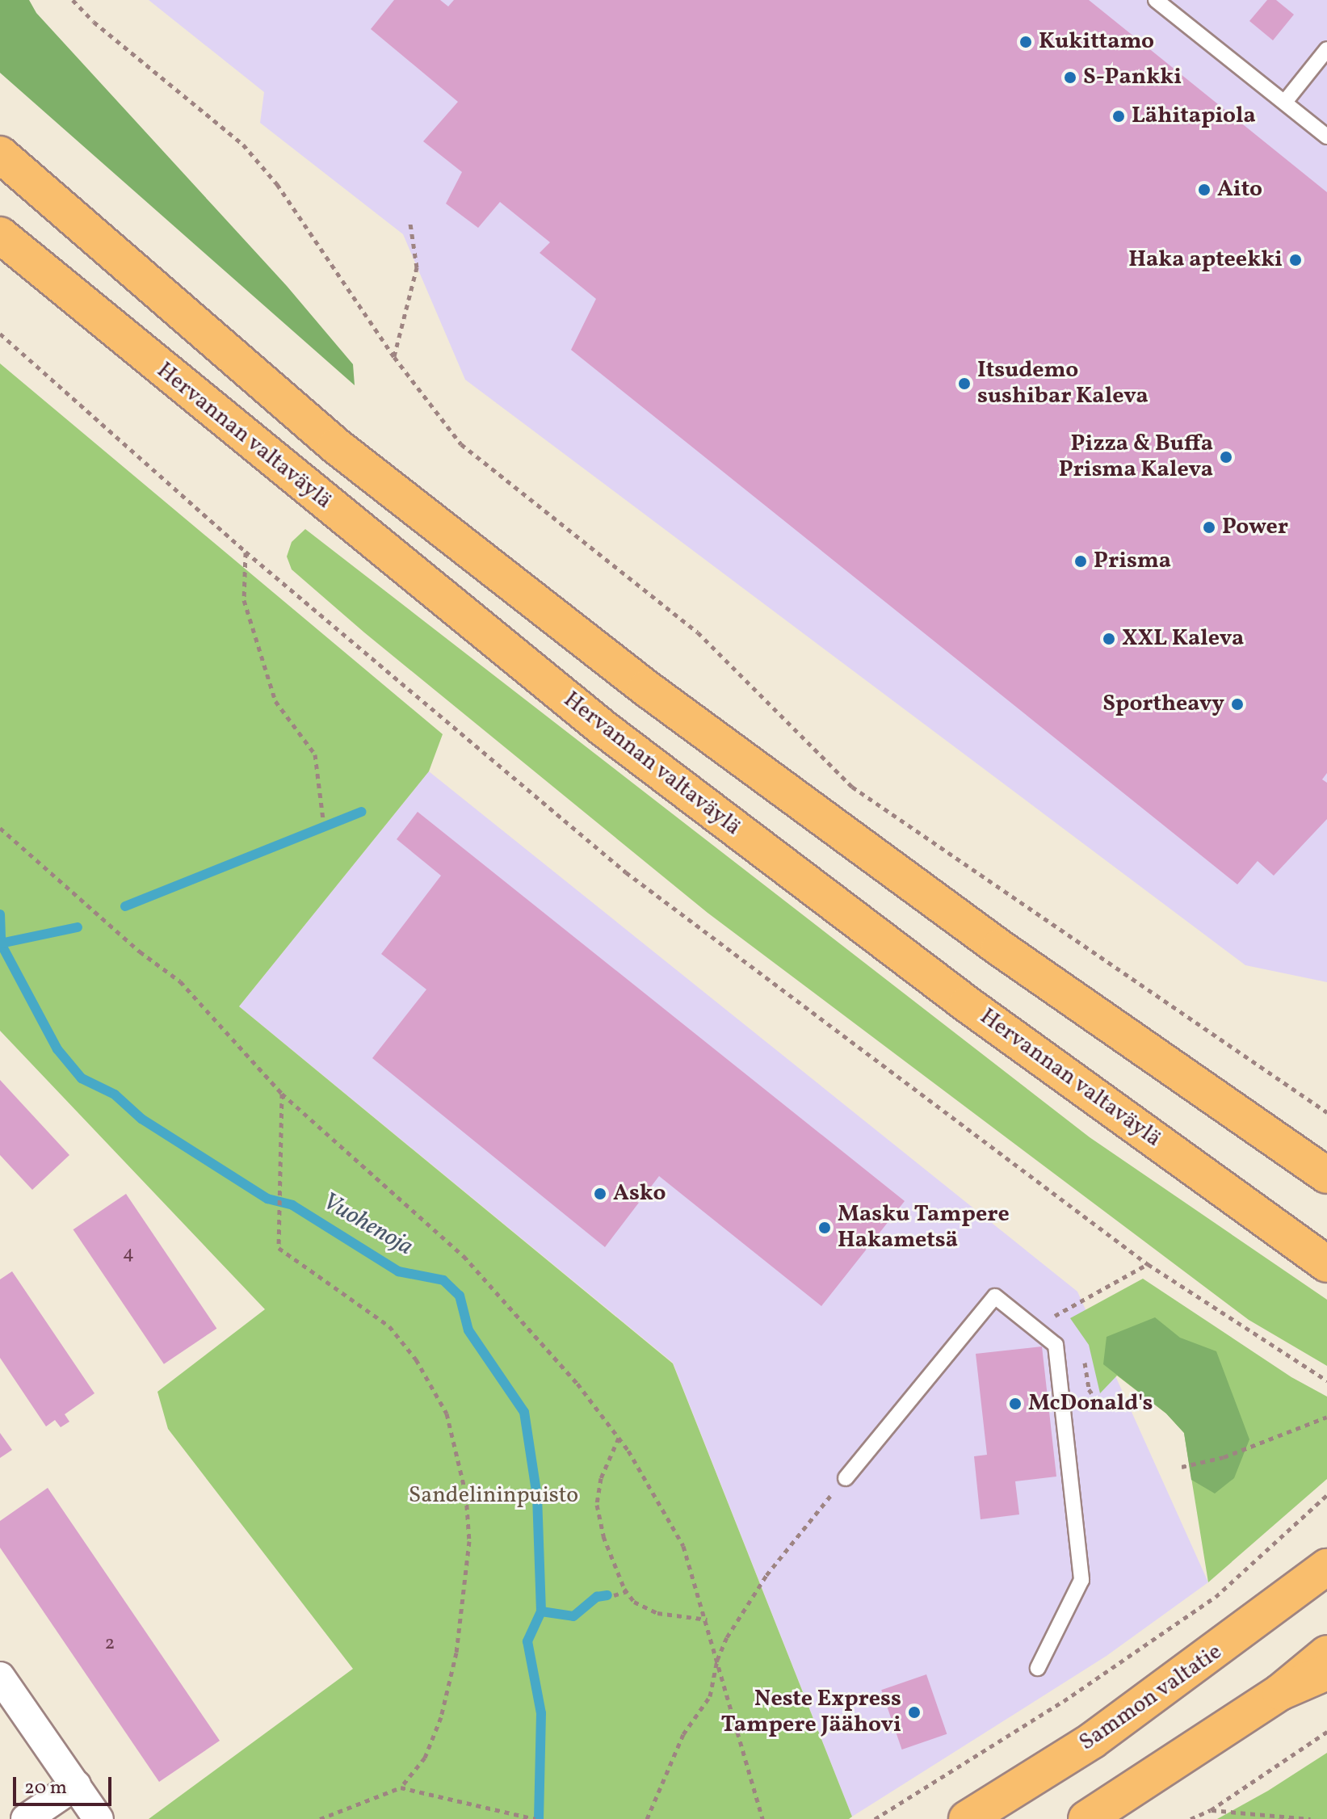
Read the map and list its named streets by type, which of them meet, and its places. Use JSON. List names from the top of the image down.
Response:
{
  "streets": {
    "main road": ["Hervannan valtaväylä", "Sammon valtatie"]
  },
  "water": ["Vuohenoja"],
  "parks": ["Sandelininpuisto"],
  "places": [
    "Kukittamo",
    "S-Pankki",
    "Lähitapiola",
    "Aito",
    "Haka apteekki",
    "Itsudemo sushibar Kaleva",
    "Pizza & Buffa Prisma Kaleva",
    "Power",
    "Prisma",
    "XXL Kaleva",
    "Sportheavy",
    "Asko",
    "Masku Tampere Hakametsä",
    "McDonald's",
    "Neste Express Tampere Jäähovi"
  ],
  "house_numbers": ["4", "2"],
  "scale_bar": "20 m"
}
